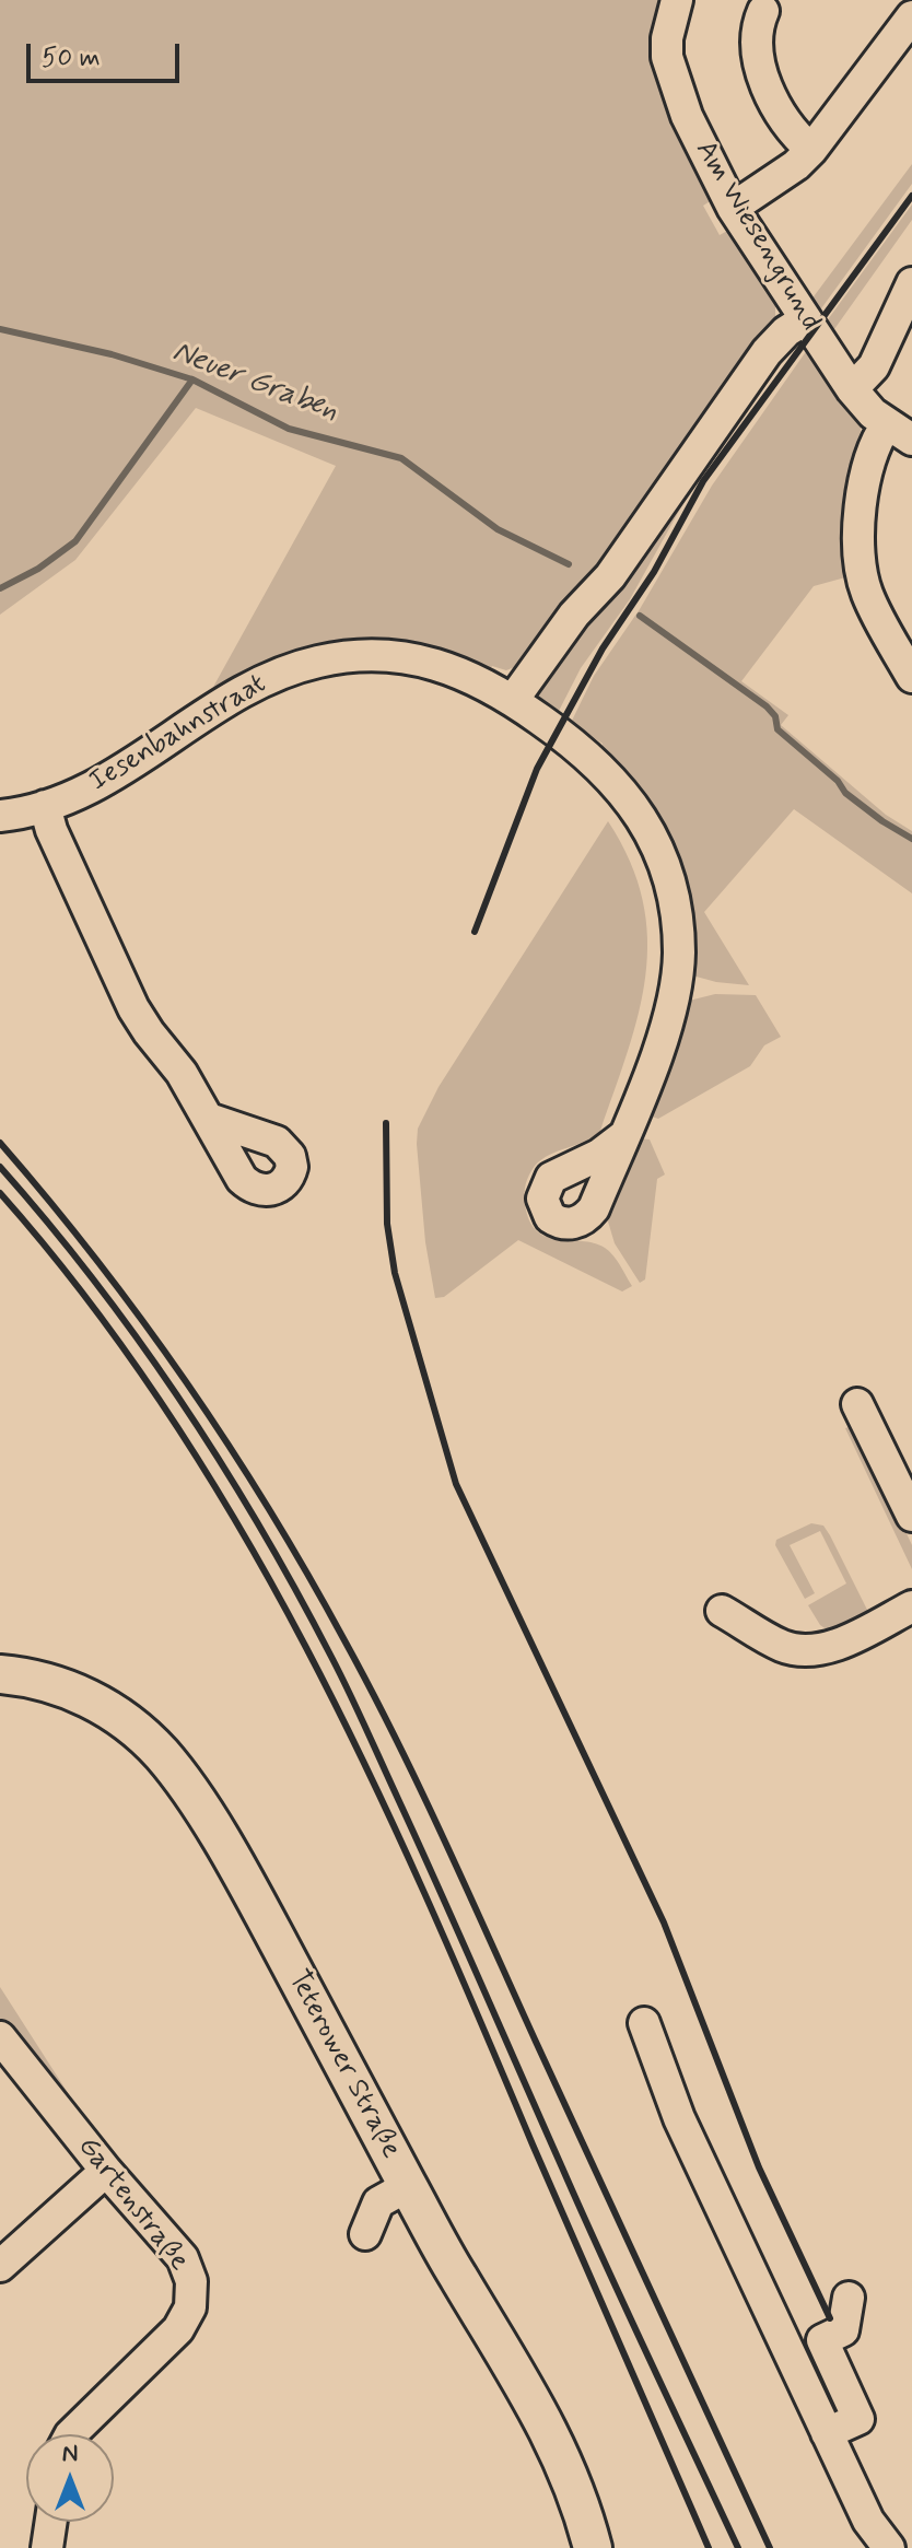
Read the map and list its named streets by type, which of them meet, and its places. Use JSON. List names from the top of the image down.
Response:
{
  "streets": {
    "main road": ["Teterower Straße"],
    "street": ["Am Wiesengrund", "Iesenbahnstraat", "Gartenstraße"]
  },
  "water": ["Neuer Graben"],
  "scale_bar": "50 m",
  "north": "top"
}
